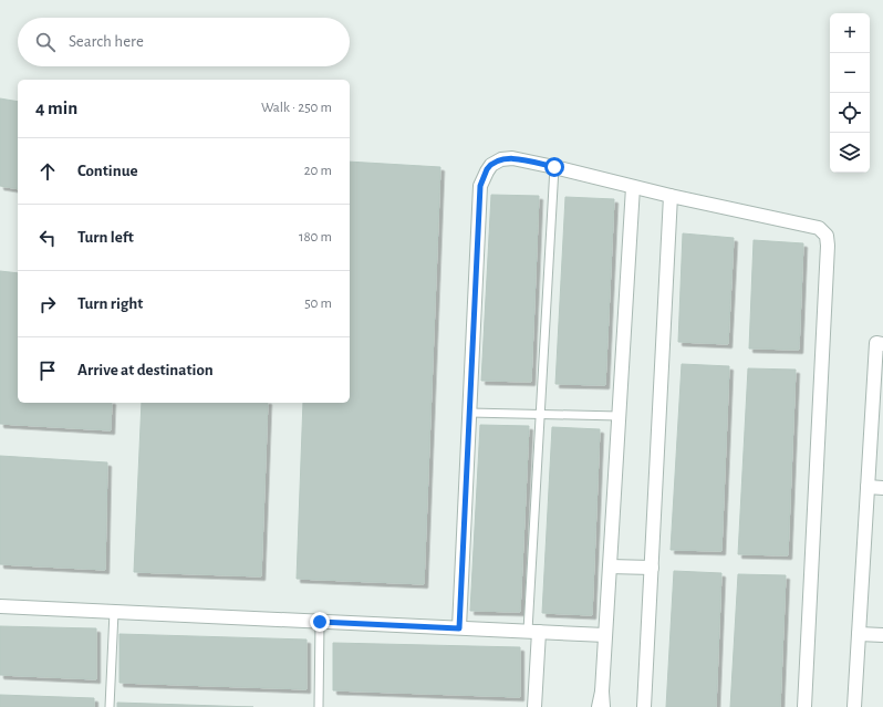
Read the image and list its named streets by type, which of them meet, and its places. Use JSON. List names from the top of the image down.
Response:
{
  "page": {
    "map_buttons": ["+", "−"],
    "search": "Search here",
    "heading": ["4 min", "Walk · 250 m"],
    "list": [
      ["Continue", "20 m"],
      ["Turn left", "180 m"],
      ["Turn right", "50 m"],
      "Arrive at destination"
    ]
  }
}
